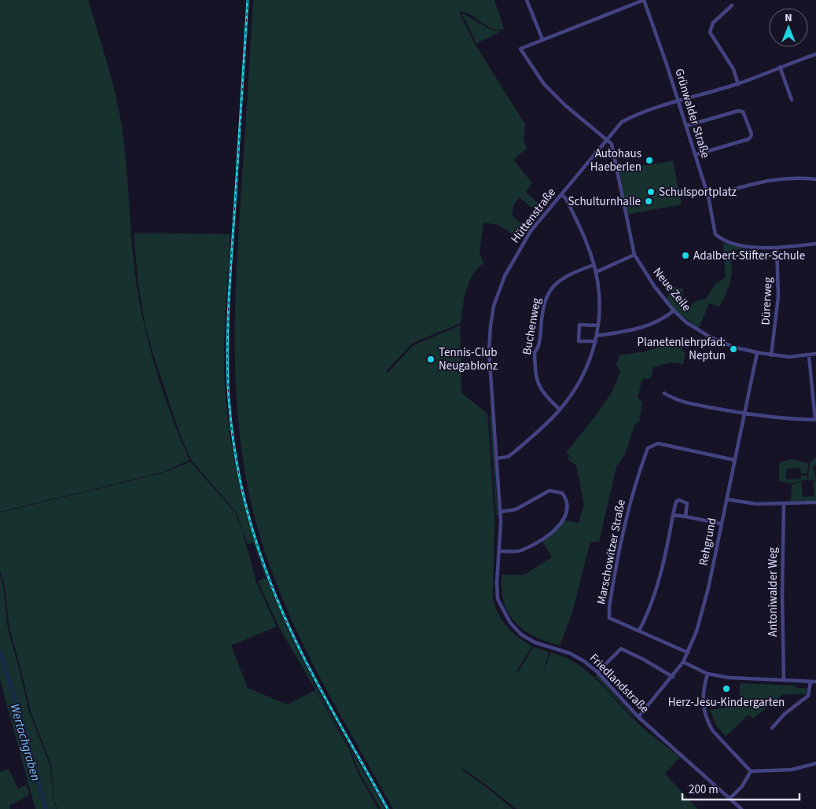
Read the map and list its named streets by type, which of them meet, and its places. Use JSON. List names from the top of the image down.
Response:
{
  "streets": {
    "street": [
      "Grünwalder Straße",
      "Hüttenstraße",
      "Neue Zeile",
      "Dürerweg",
      "Buchenweg",
      "Rehgrund",
      "Marschowitzer Straße",
      "Antoniwalder Weg",
      "Friedlandstraße"
    ]
  },
  "crossings": [
    ["Grünwalder Straße", "Hüttenstraße"],
    ["Grünwalder Straße", "Dürerweg"],
    ["Hüttenstraße", "Neue Zeile"],
    ["Hüttenstraße", "Friedlandstraße"],
    ["Neue Zeile", "Dürerweg"],
    ["Neue Zeile", "Rehgrund"],
    ["Rehgrund", "Marschowitzer Straße"],
    ["Rehgrund", "Friedlandstraße"]
  ],
  "water": ["Wertachgraben"],
  "places": [
    "Autohaus Haeberlen",
    "Schulsportplatz",
    "Schulturnhalle",
    "Adalbert-Stifter-Schule",
    "Planetenlehrpfad: Neptun",
    "Tennis-Club Neugablonz",
    "Herz-Jesu-Kindergarten"
  ],
  "scale_bar": "200 m",
  "north": "top"
}
